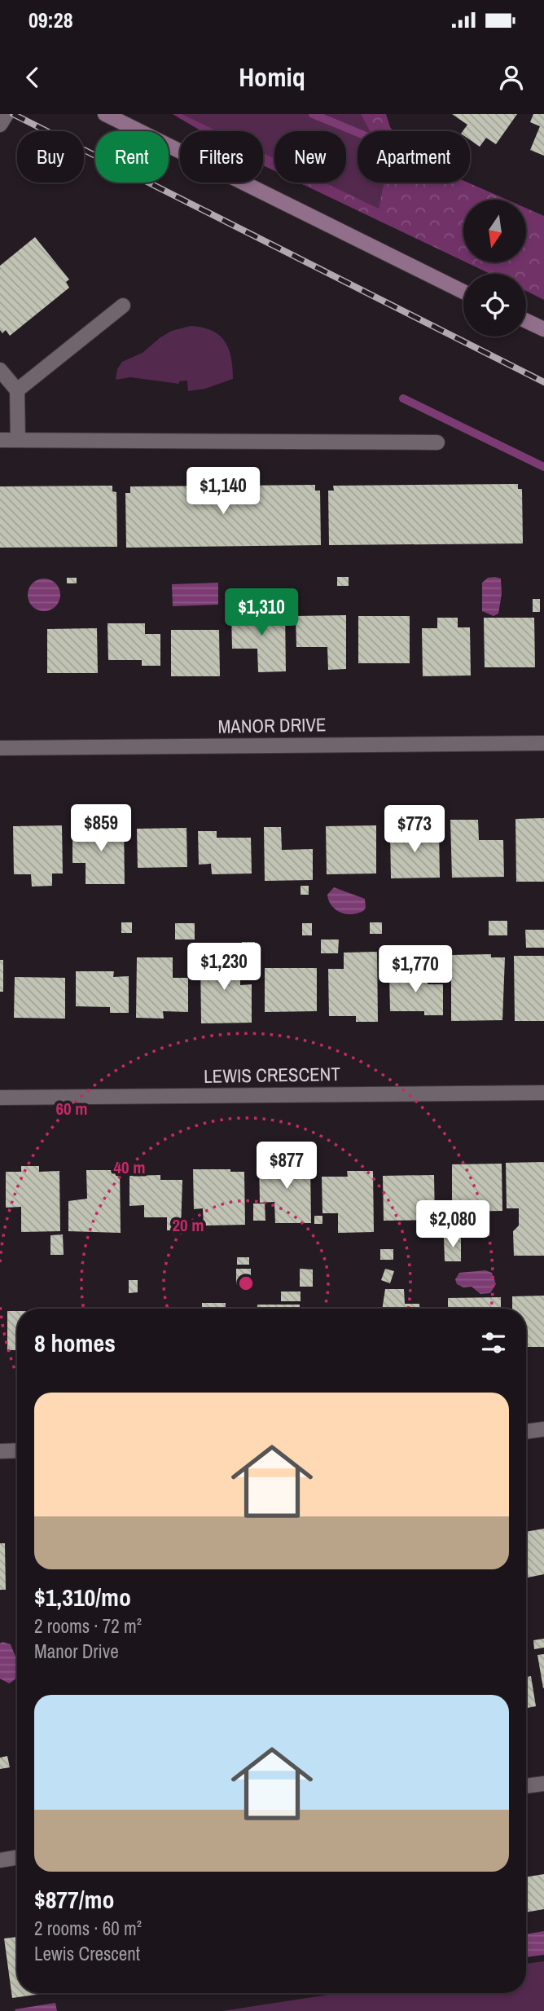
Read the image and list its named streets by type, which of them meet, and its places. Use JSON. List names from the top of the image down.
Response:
{
  "streets": {
    "street": ["MANOR DRIVE", "LEWIS CRESCENT"]
  },
  "north": "bottom",
  "page": {
    "status": "09:28",
    "header": "Homiq",
    "chip": [
      "Buy",
      "Rent",
      "Filters",
      "New",
      "Apartment"
    ],
    "price": [
      "$1,140",
      "$1,310",
      "$859",
      "$773",
      "$1,230",
      "$1,770",
      "$877",
      "$2,080"
    ],
    "heading": "8 homes",
    "list": [
      {
        "name": "$1,310/mo",
        "note": "2 rooms · 72 m² · Manor Drive"
      },
      {
        "name": "$877/mo",
        "note": "2 rooms · 60 m² · Lewis Crescent"
      }
    ]
  },
  "rings": ["60 m", "40 m", "20 m"]
}
